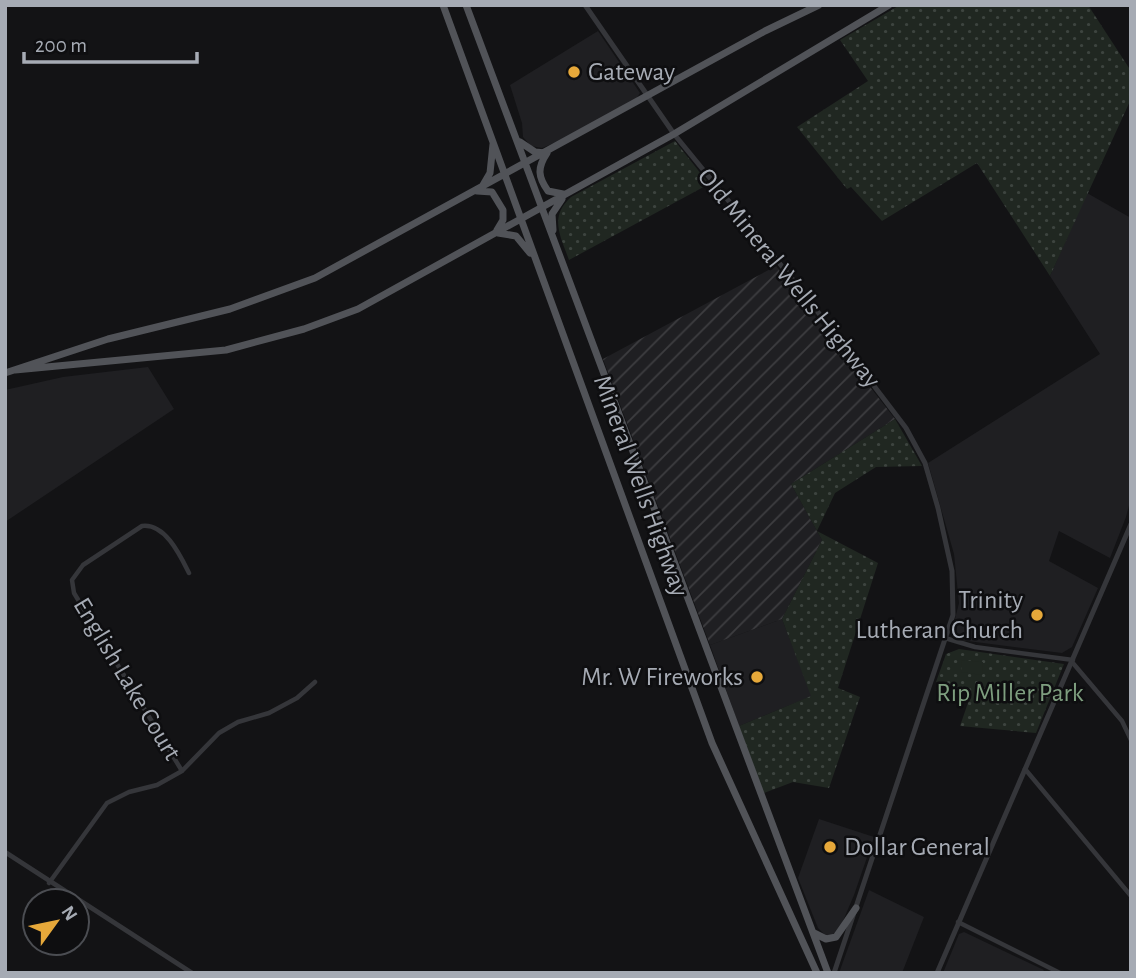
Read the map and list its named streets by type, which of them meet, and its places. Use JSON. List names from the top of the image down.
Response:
{
  "streets": {
    "main road": ["Mineral Wells Highway"],
    "street": ["Old Mineral Wells Highway", "English Lake Court"]
  },
  "crossings": [
    ["Old Mineral Wells Highway", "Mineral Wells Highway"]
  ],
  "parks": ["Rip Miller Park"],
  "places": [
    "Gateway",
    "Trinity Lutheran Church",
    "Mr. W Fireworks",
    "Dollar General"
  ],
  "scale_bar": "200 m",
  "north": "top right"
}
